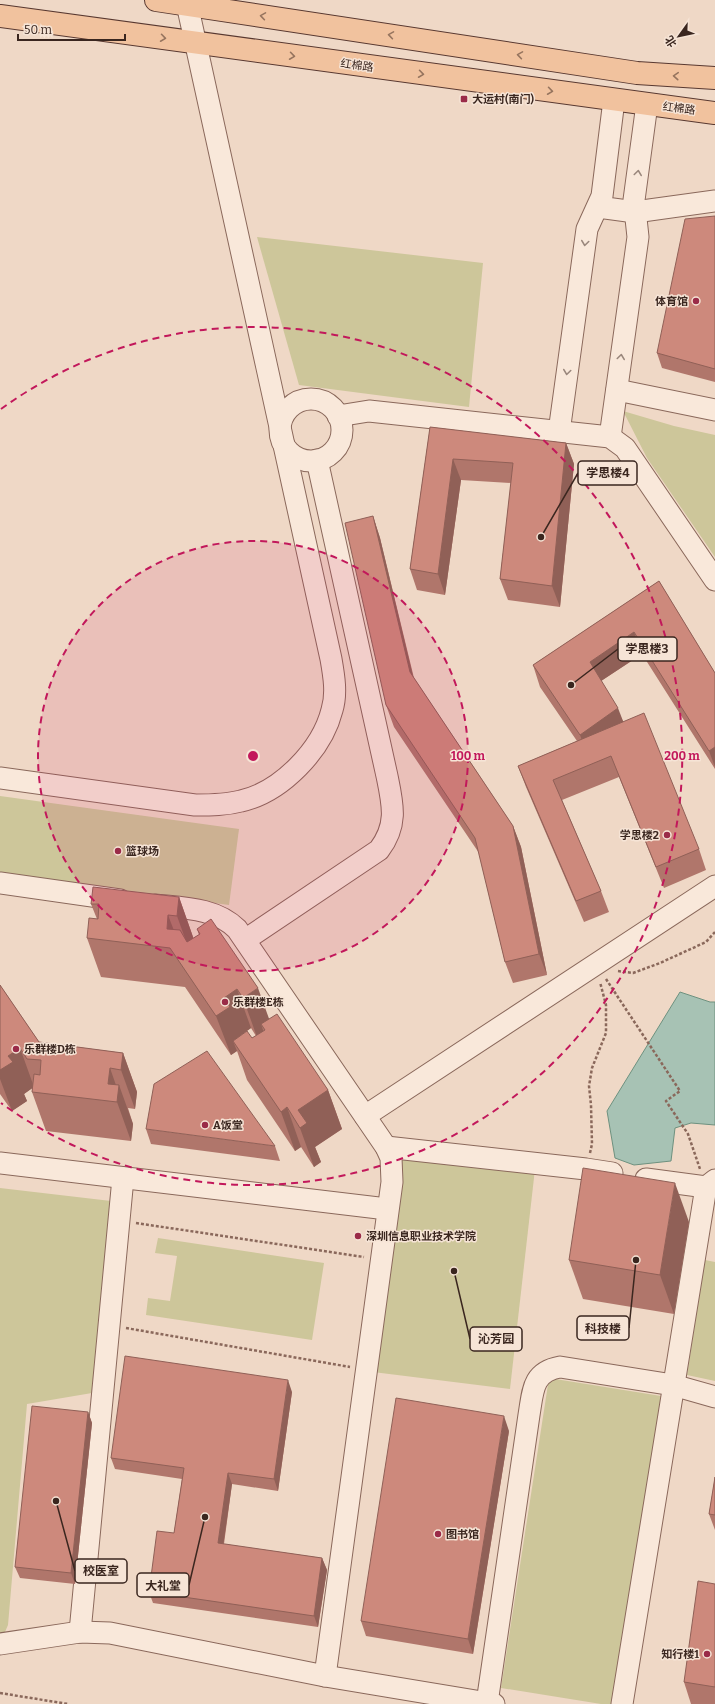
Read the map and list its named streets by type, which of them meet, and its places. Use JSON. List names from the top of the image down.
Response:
{
  "streets": {
    "main road": ["红棉路"]
  },
  "places": {
    "transit": ["大运村(南门)"],
    "other": [
      "体育馆",
      "学思楼4",
      "学思楼3",
      "学思楼2",
      "篮球场",
      "乐群楼E栋",
      "乐群楼D栋",
      "A饭堂",
      "深圳信息职业技术学院",
      "科技楼",
      "沁芳园",
      "校医室",
      "大礼堂",
      "图书馆",
      "知行楼1"
    ]
  },
  "scale_bar": "50 m",
  "north": "bottom left",
  "rings": ["100 m", "200 m"]
}
